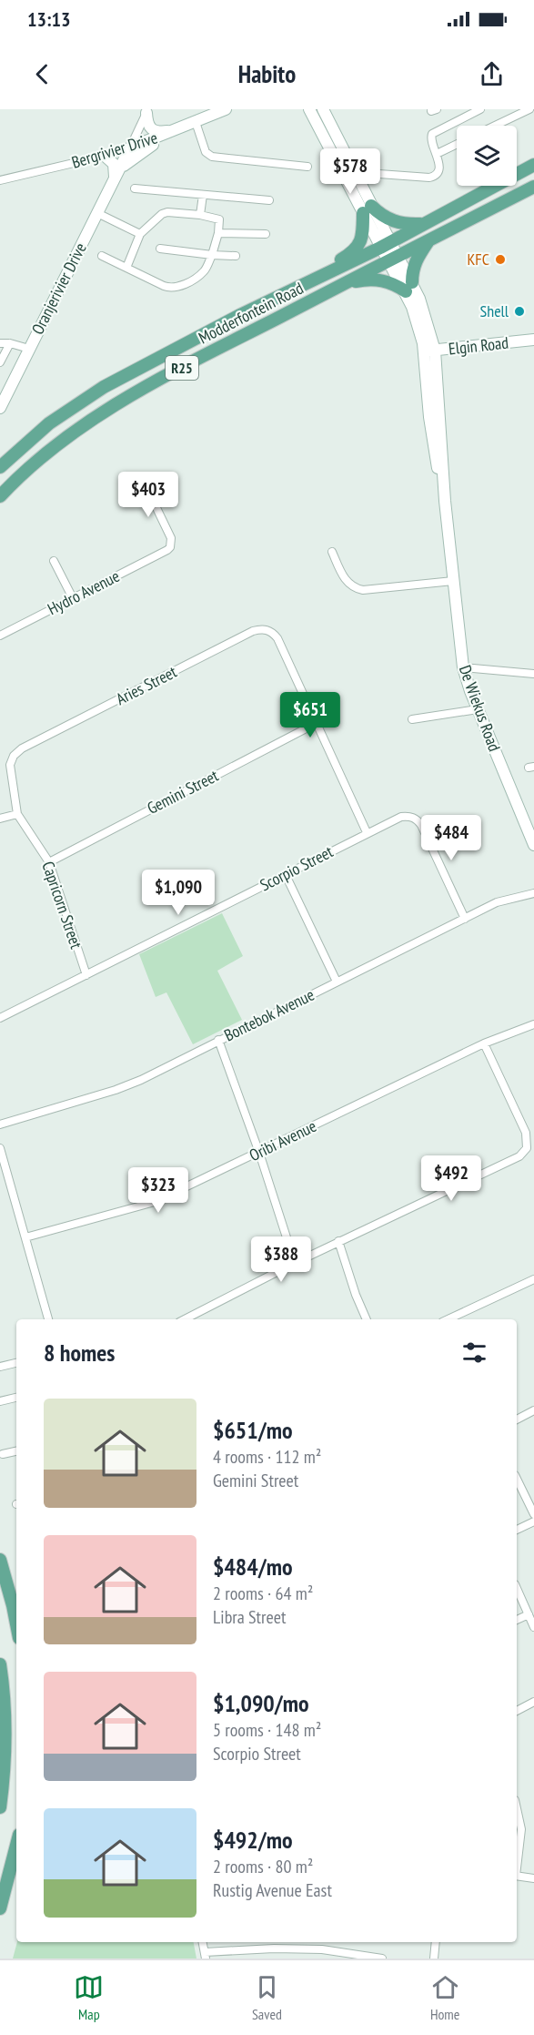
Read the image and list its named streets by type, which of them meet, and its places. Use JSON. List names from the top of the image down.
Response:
{
  "streets": {
    "main road": ["Modderfontein Road", "R25"],
    "street": [
      "Bergrivier Drive",
      "Oranjerivier Drive",
      "Elgin Road",
      "Hydro Avenue",
      "Aries Street",
      "De Wiekus Road",
      "Gemini Street",
      "Scorpio Street",
      "Capricorn Street",
      "Bontebok Avenue",
      "Oribi Avenue"
    ]
  },
  "crossings": [
    ["Bergrivier Drive", "Oranjerivier Drive"],
    ["Modderfontein Road", "De Wiekus Road"],
    ["Elgin Road", "De Wiekus Road"],
    ["Aries Street", "Gemini Street"],
    ["Aries Street", "Capricorn Street"],
    ["Gemini Street", "Capricorn Street"],
    ["Scorpio Street", "Capricorn Street"],
    ["Scorpio Street", "Bontebok Avenue"]
  ],
  "places": ["KFC", "Shell"],
  "page": {
    "status": "13:13",
    "header": "Habito",
    "price": [
      "$578",
      "$403",
      "$651",
      "$484",
      "$1,090",
      "$492",
      "$323",
      "$388"
    ],
    "heading": "8 homes",
    "list": [
      {
        "name": "$651/mo",
        "note": "4 rooms · 112 m² · Gemini Street"
      },
      {
        "name": "$484/mo",
        "note": "2 rooms · 64 m² · Libra Street"
      },
      {
        "name": "$1,090/mo",
        "note": "5 rooms · 148 m² · Scorpio Street"
      },
      {
        "name": "$492/mo",
        "note": "2 rooms · 80 m² · Rustig Avenue East"
      }
    ],
    "tabs": ["Map", "Saved", "Home"]
  }
}
